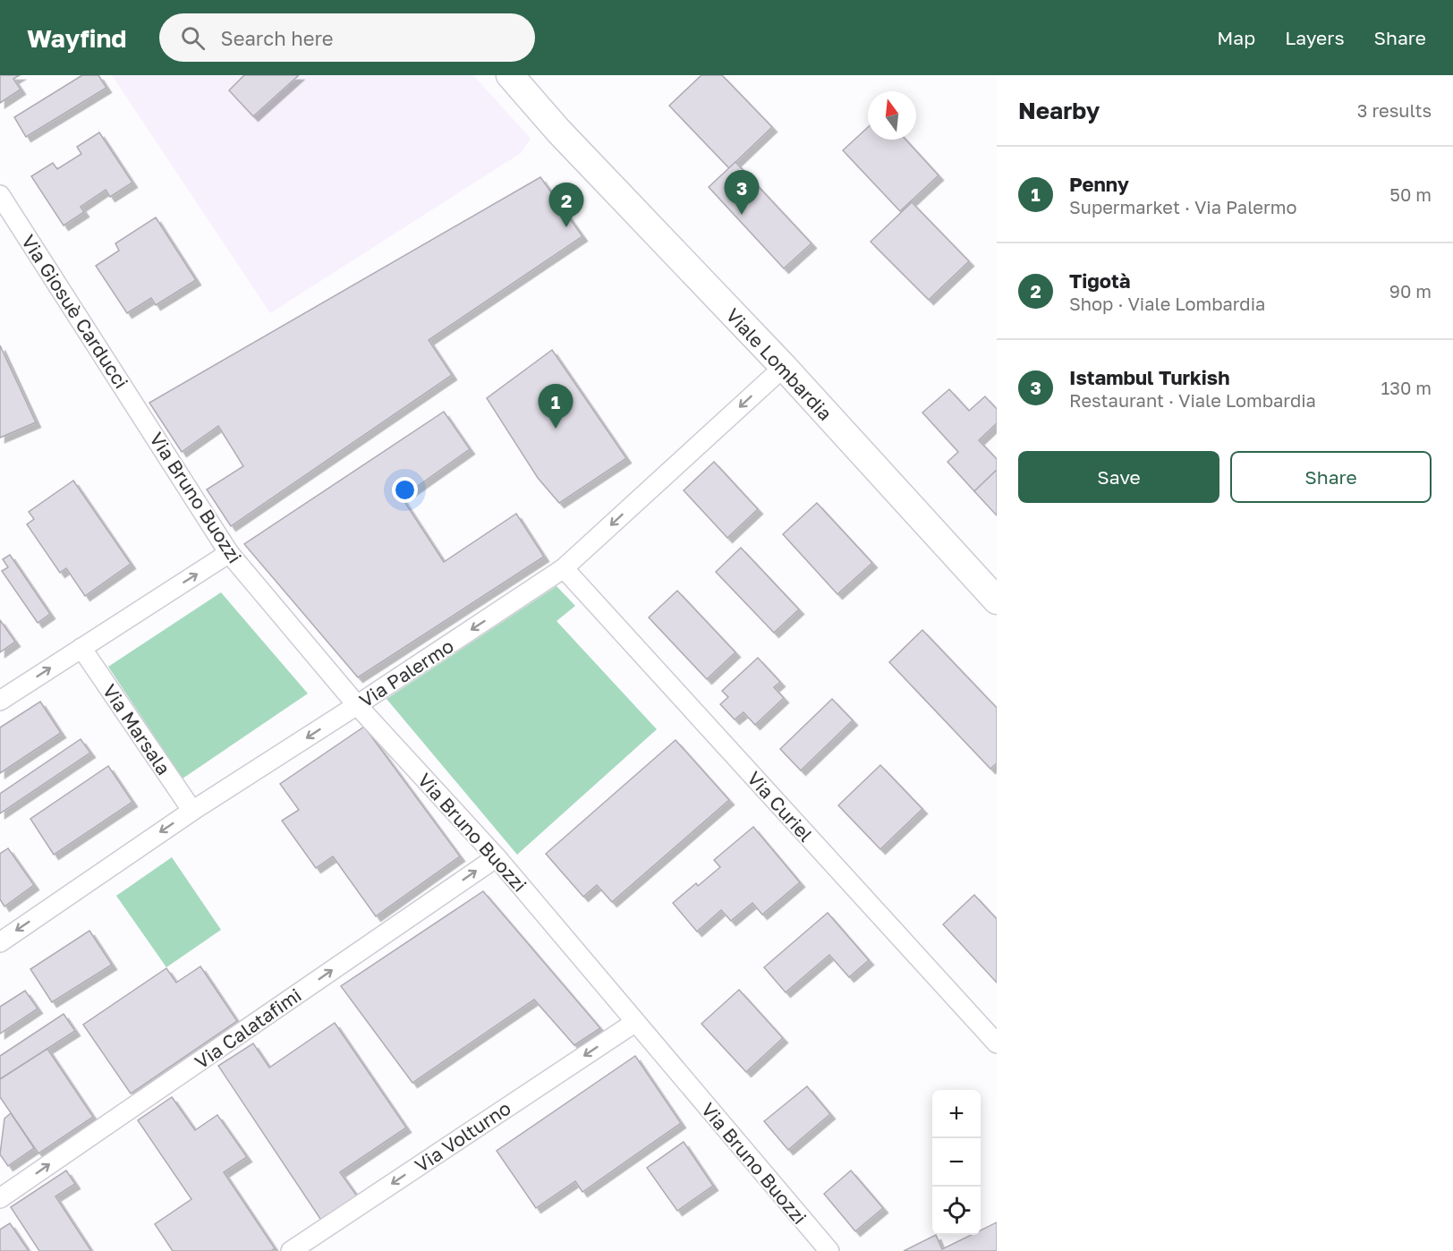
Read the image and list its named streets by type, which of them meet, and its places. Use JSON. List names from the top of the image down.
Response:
{
  "streets": {
    "street": [
      "Via Giosuè Carducci",
      "Viale Lombardia",
      "Via Bruno Buozzi",
      "Via Palermo",
      "Via Marsala",
      "Via Curiel",
      "Via Calatafimi",
      "Via Volturno"
    ]
  },
  "crossings": [
    ["Via Giosuè Carducci", "Via Bruno Buozzi"],
    ["Viale Lombardia", "Via Palermo"],
    ["Via Bruno Buozzi", "Via Palermo"],
    ["Via Bruno Buozzi", "Via Calatafimi"],
    ["Via Bruno Buozzi", "Via Volturno"],
    ["Via Palermo", "Via Marsala"],
    ["Via Palermo", "Via Curiel"]
  ],
  "one_way": ["Via Palermo", "Via Calatafimi", "Via Volturno"],
  "north": "top",
  "page": {
    "header": "Wayfind",
    "search": "Search here",
    "nav": ["Map", "Layers", "Share"],
    "heading": ["Nearby", "3 results"],
    "list": [
      {
        "mark": "1",
        "name": "Penny",
        "note": "Supermarket · Via Palermo",
        "value": "50 m"
      },
      {
        "mark": "2",
        "name": "Tigotà",
        "note": "Shop · Viale Lombardia",
        "value": "90 m"
      },
      {
        "mark": "3",
        "name": "Istambul Turkish",
        "note": "Restaurant · Viale Lombardia",
        "value": "130 m"
      }
    ],
    "pins": ["3", "2", "1"],
    "buttons": ["Save", "Share"],
    "map_buttons": ["+", "−"]
  }
}
